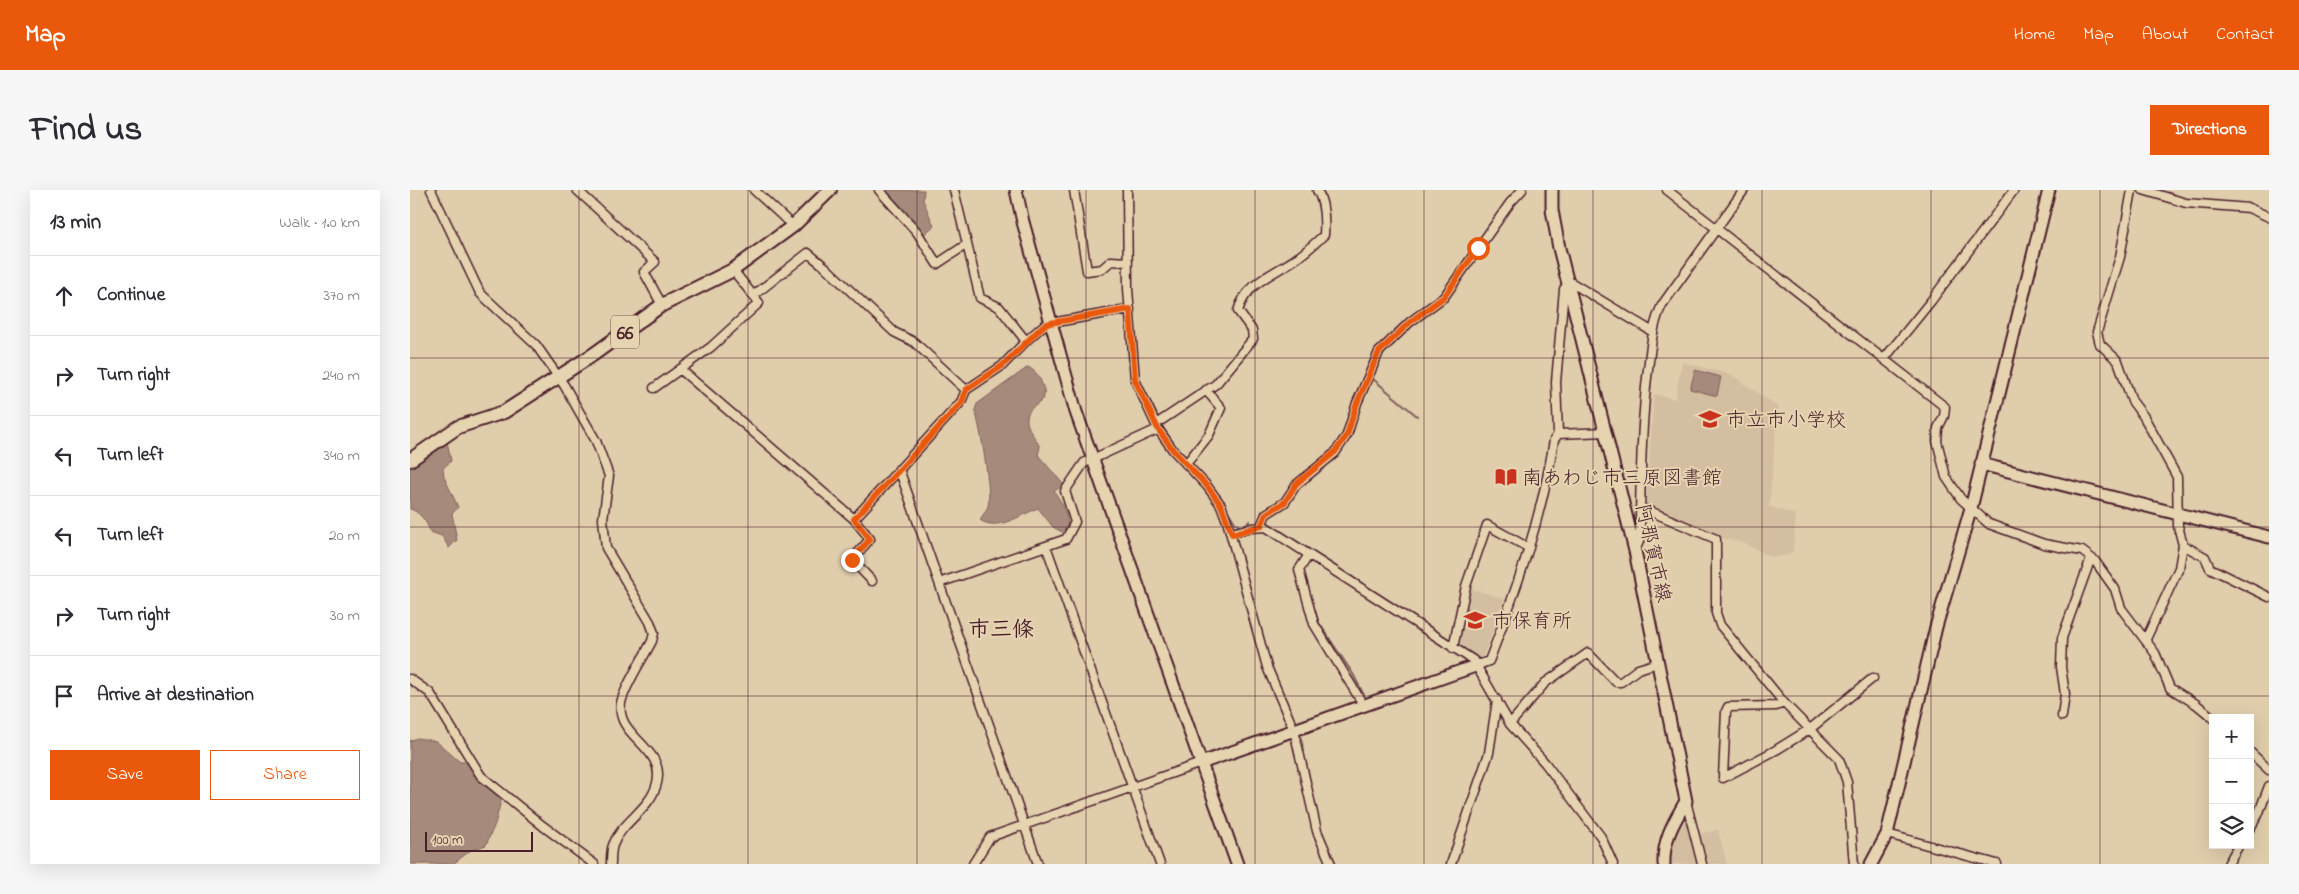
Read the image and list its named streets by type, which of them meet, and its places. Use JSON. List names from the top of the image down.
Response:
{
  "streets": {
    "main road": ["66"],
    "street": ["阿那賀市線"]
  },
  "districts": ["市三條"],
  "places": {
    "school or university": ["市立市小学校", "市保育所"],
    "library": ["南あわじ市三原図書館"]
  },
  "scale_bar": "100 m",
  "page": {
    "header": "Map",
    "nav": [
      "Home",
      "Map",
      "About",
      "Contact"
    ],
    "title": "Find us",
    "buttons": [
      "Directions",
      ["Save", "Share"]
    ],
    "heading": ["13 min", "Walk · 1.0 km"],
    "list": [
      ["Continue", "370 m"],
      ["Turn right", "240 m"],
      ["Turn left", "340 m"],
      ["Turn left", "20 m"],
      ["Turn right", "30 m"],
      "Arrive at destination"
    ],
    "map_buttons": ["+", "−"],
    "scale": "100 m"
  }
}
